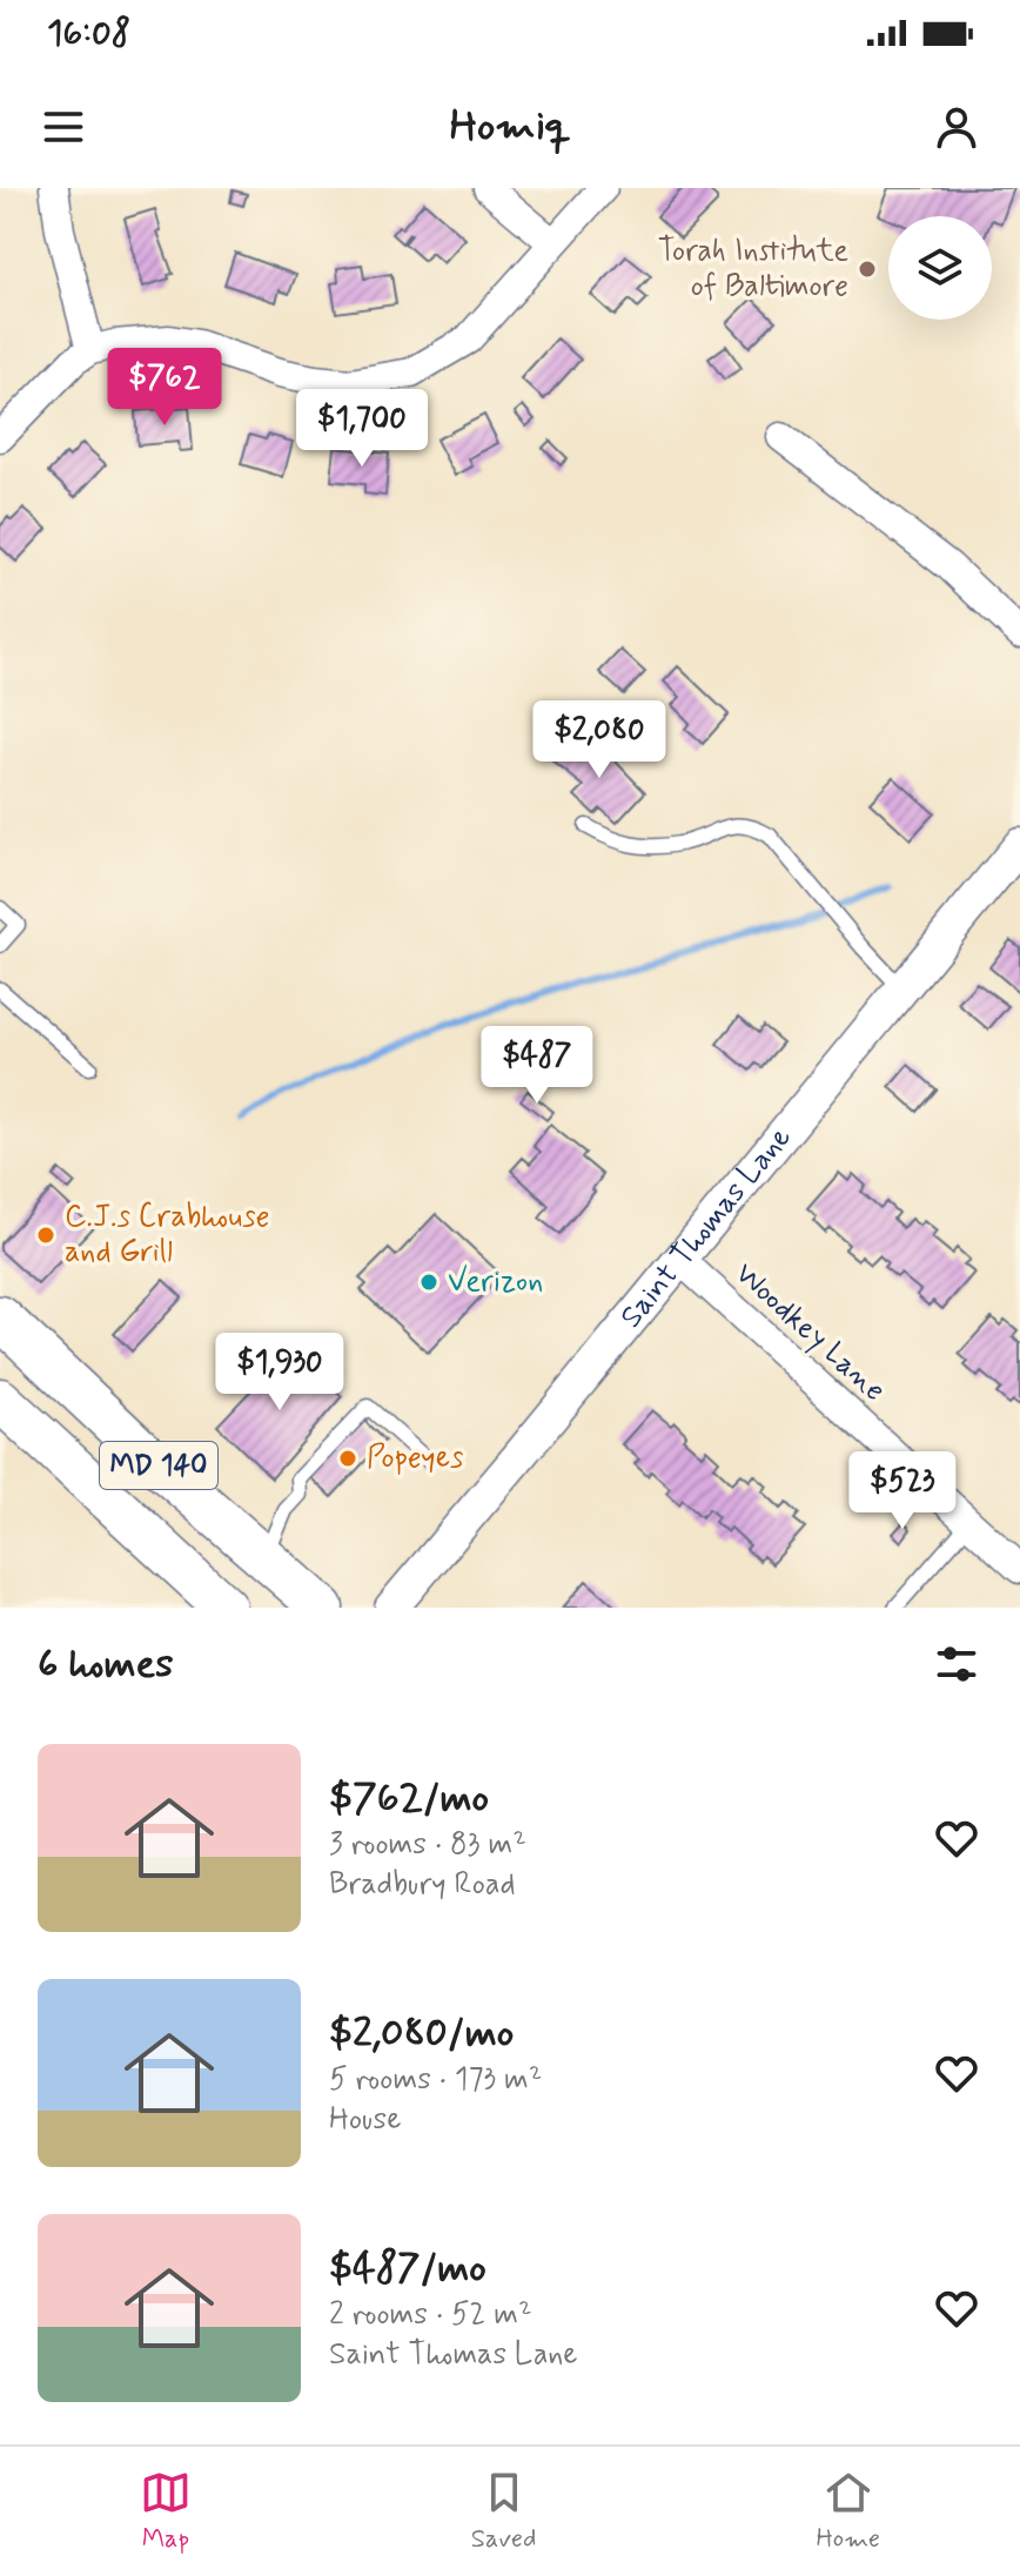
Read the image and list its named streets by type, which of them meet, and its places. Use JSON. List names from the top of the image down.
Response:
{
  "streets": {
    "main road": ["MD 140"],
    "street": ["Saint Thomas Lane", "Woodkey Lane"]
  },
  "crossings": [
    ["Saint Thomas Lane", "Woodkey Lane"]
  ],
  "places": [
    "Torah Institute of Baltimore",
    "C.J.s Crabhouse and Grill",
    "Verizon",
    "Popeyes"
  ],
  "page": {
    "status": "16:08",
    "header": "Homiq",
    "price": [
      "$762",
      "$1,700",
      "$2,080",
      "$487",
      "$1,930",
      "$523"
    ],
    "heading": "6 homes",
    "list": [
      {
        "name": "$762/mo",
        "note": "3 rooms · 83 m² · Bradbury Road"
      },
      {
        "name": "$2,080/mo",
        "note": "5 rooms · 173 m² · House"
      },
      {
        "name": "$487/mo",
        "note": "2 rooms · 52 m² · Saint Thomas Lane"
      }
    ],
    "tabs": ["Map", "Saved", "Home"]
  }
}
